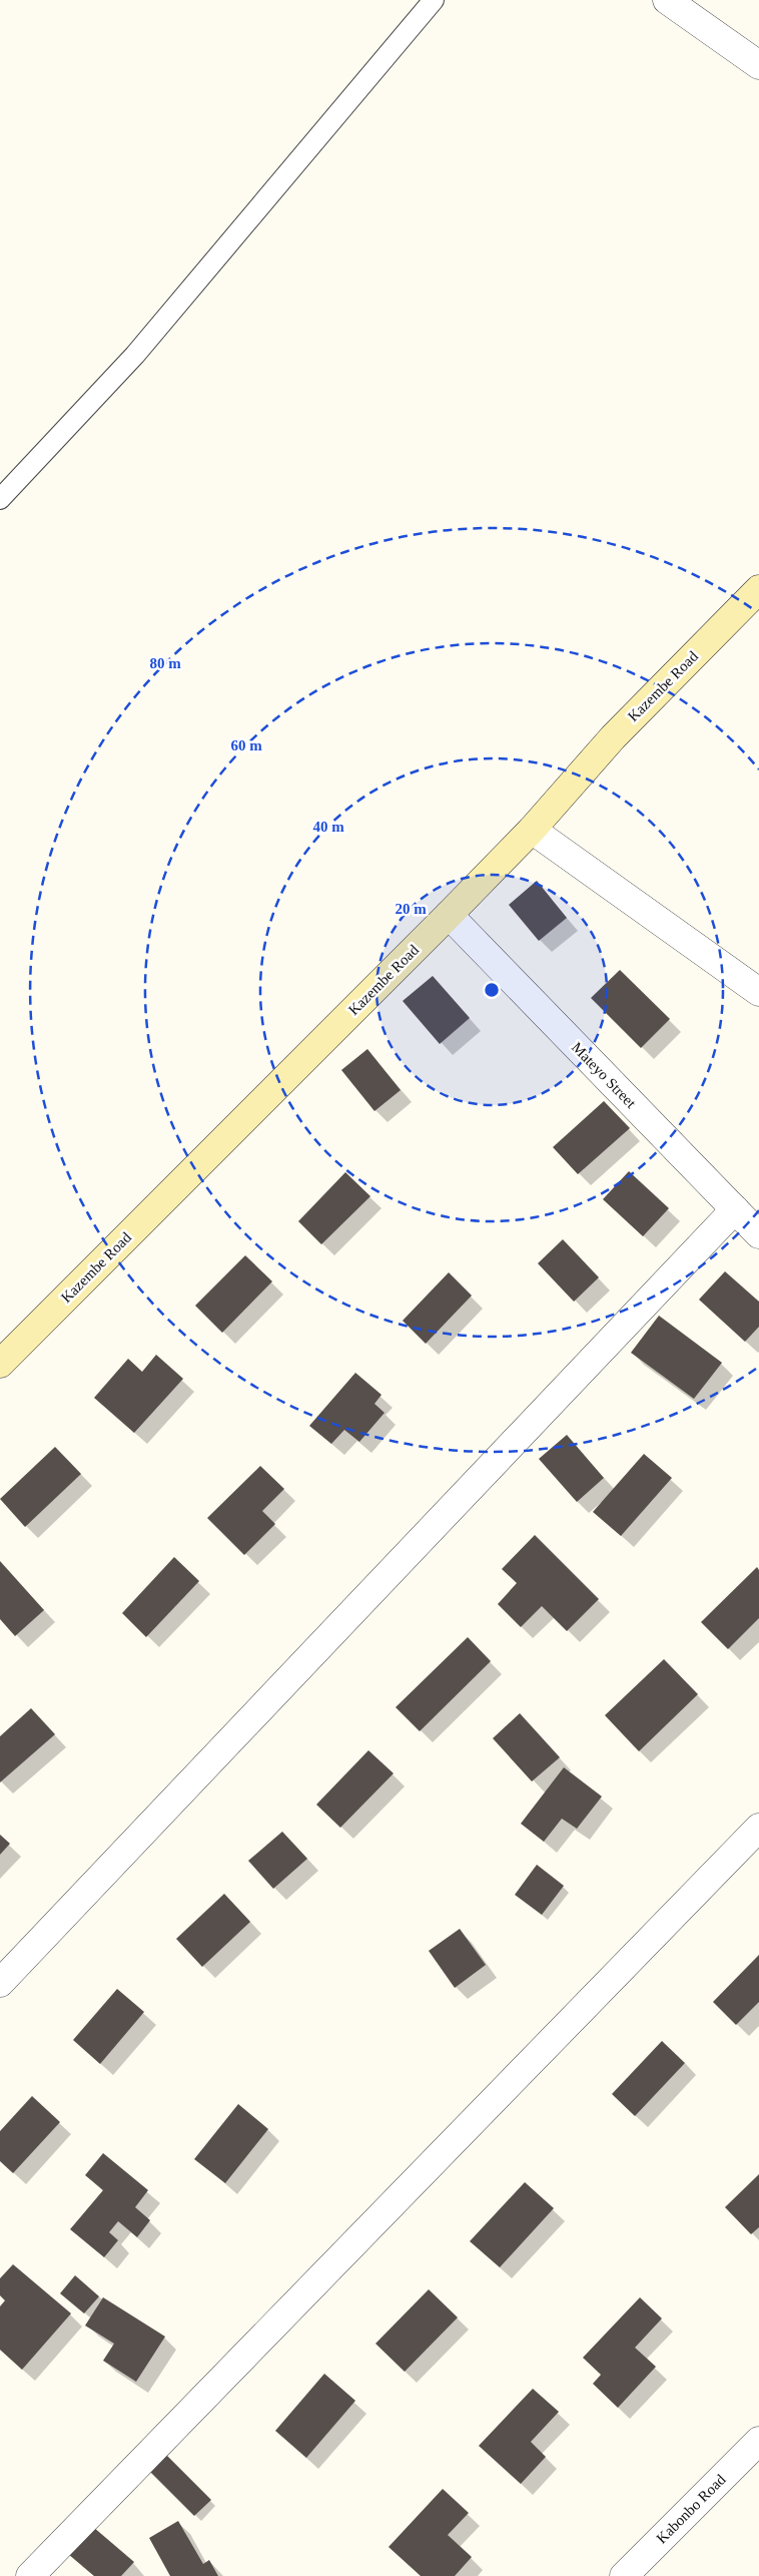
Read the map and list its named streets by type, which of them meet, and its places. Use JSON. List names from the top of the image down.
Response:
{
  "streets": {
    "main road": ["Kazembe Road"],
    "street": ["Mateyo Street", "Kabonbo Road"]
  },
  "crossings": [
    ["Kazembe Road", "Mateyo Street"]
  ],
  "rings": [
    "80 m",
    "60 m",
    "40 m",
    "20 m"
  ]
}
